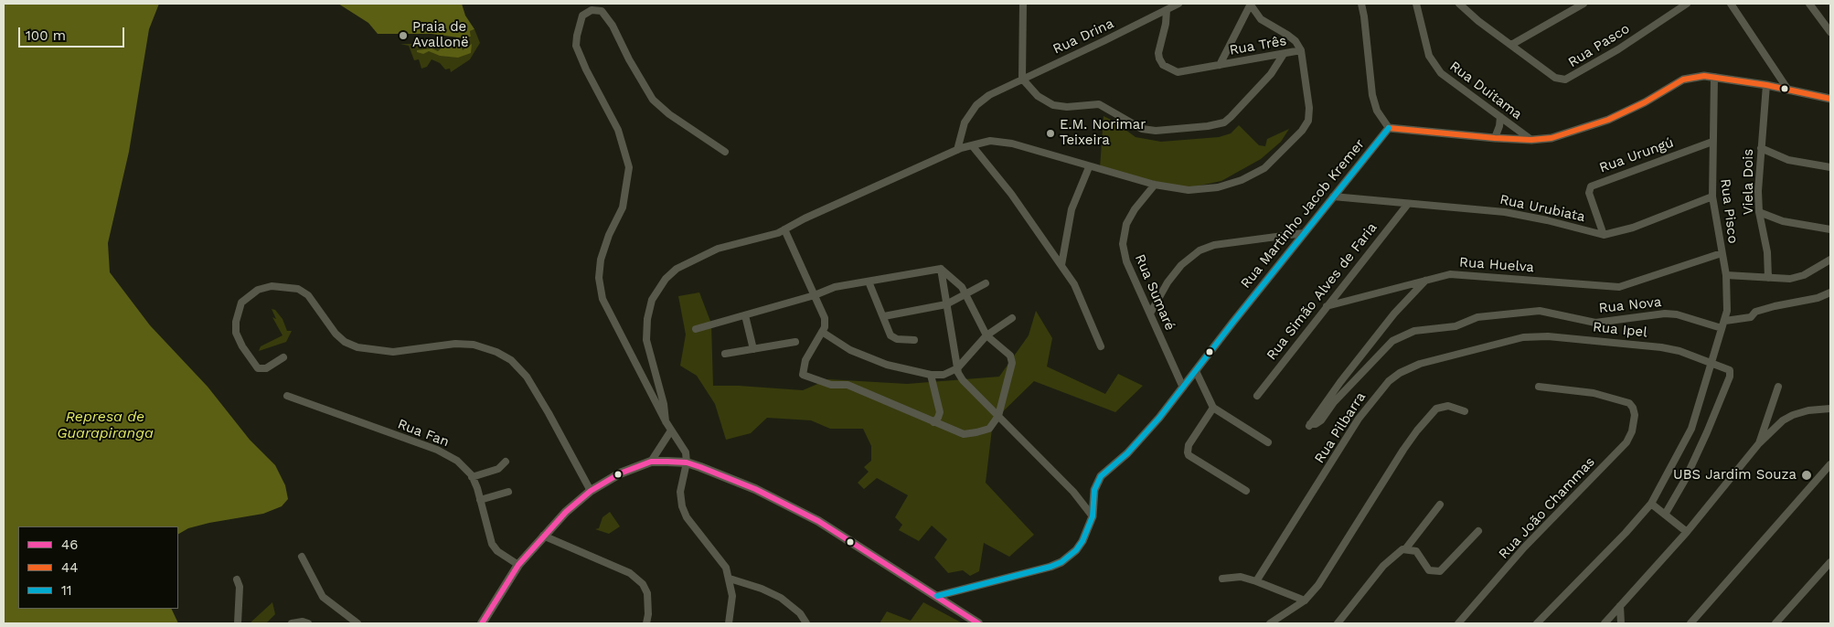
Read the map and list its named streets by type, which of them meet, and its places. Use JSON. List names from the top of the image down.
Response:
{
  "streets": {
    "street": [
      "Rua Drina",
      "Rua Três",
      "Rua Pasco",
      "Rua Duitama",
      "Rua Urungú",
      "Viela Dois",
      "Rua Urubiata",
      "Rua Pisco",
      "Rua Martinho Jacob Kremer",
      "Rua Huelva",
      "Rua Simão Alves de Faria",
      "Rua Sumaré",
      "Rua Nova",
      "Rua Ipel",
      "Rua Pilbarra",
      "Rua Fan",
      "Rua João Chammas"
    ]
  },
  "crossings": [
    ["Rua Drina", "Rua Três"],
    ["Rua Urungú", "Rua Urubiata"],
    ["Rua Urungú", "Rua Pisco"],
    ["Rua Urubiata", "Rua Pisco"],
    ["Rua Urubiata", "Rua Martinho Jacob Kremer"],
    ["Rua Urubiata", "Rua Simão Alves de Faria"],
    ["Rua Pisco", "Rua Huelva"],
    ["Rua Pisco", "Rua Nova"],
    ["Rua Pisco", "Rua Ipel"],
    ["Rua Martinho Jacob Kremer", "Rua Sumaré"],
    ["Rua Huelva", "Rua Simão Alves de Faria"],
    ["Rua Huelva", "Rua Nova"],
    ["Rua Ipel", "Rua Pilbarra"]
  ],
  "water": ["Represa de Guarapiranga"],
  "places": ["Praia de Avallonë", "E.M. Norimar Teixeira", "UBS Jardim Souza"],
  "lines": ["transit line 44", "transit line 11", "transit line 46"],
  "legend": ["46", "44", "11"],
  "scale_bar": "100 m"
}
